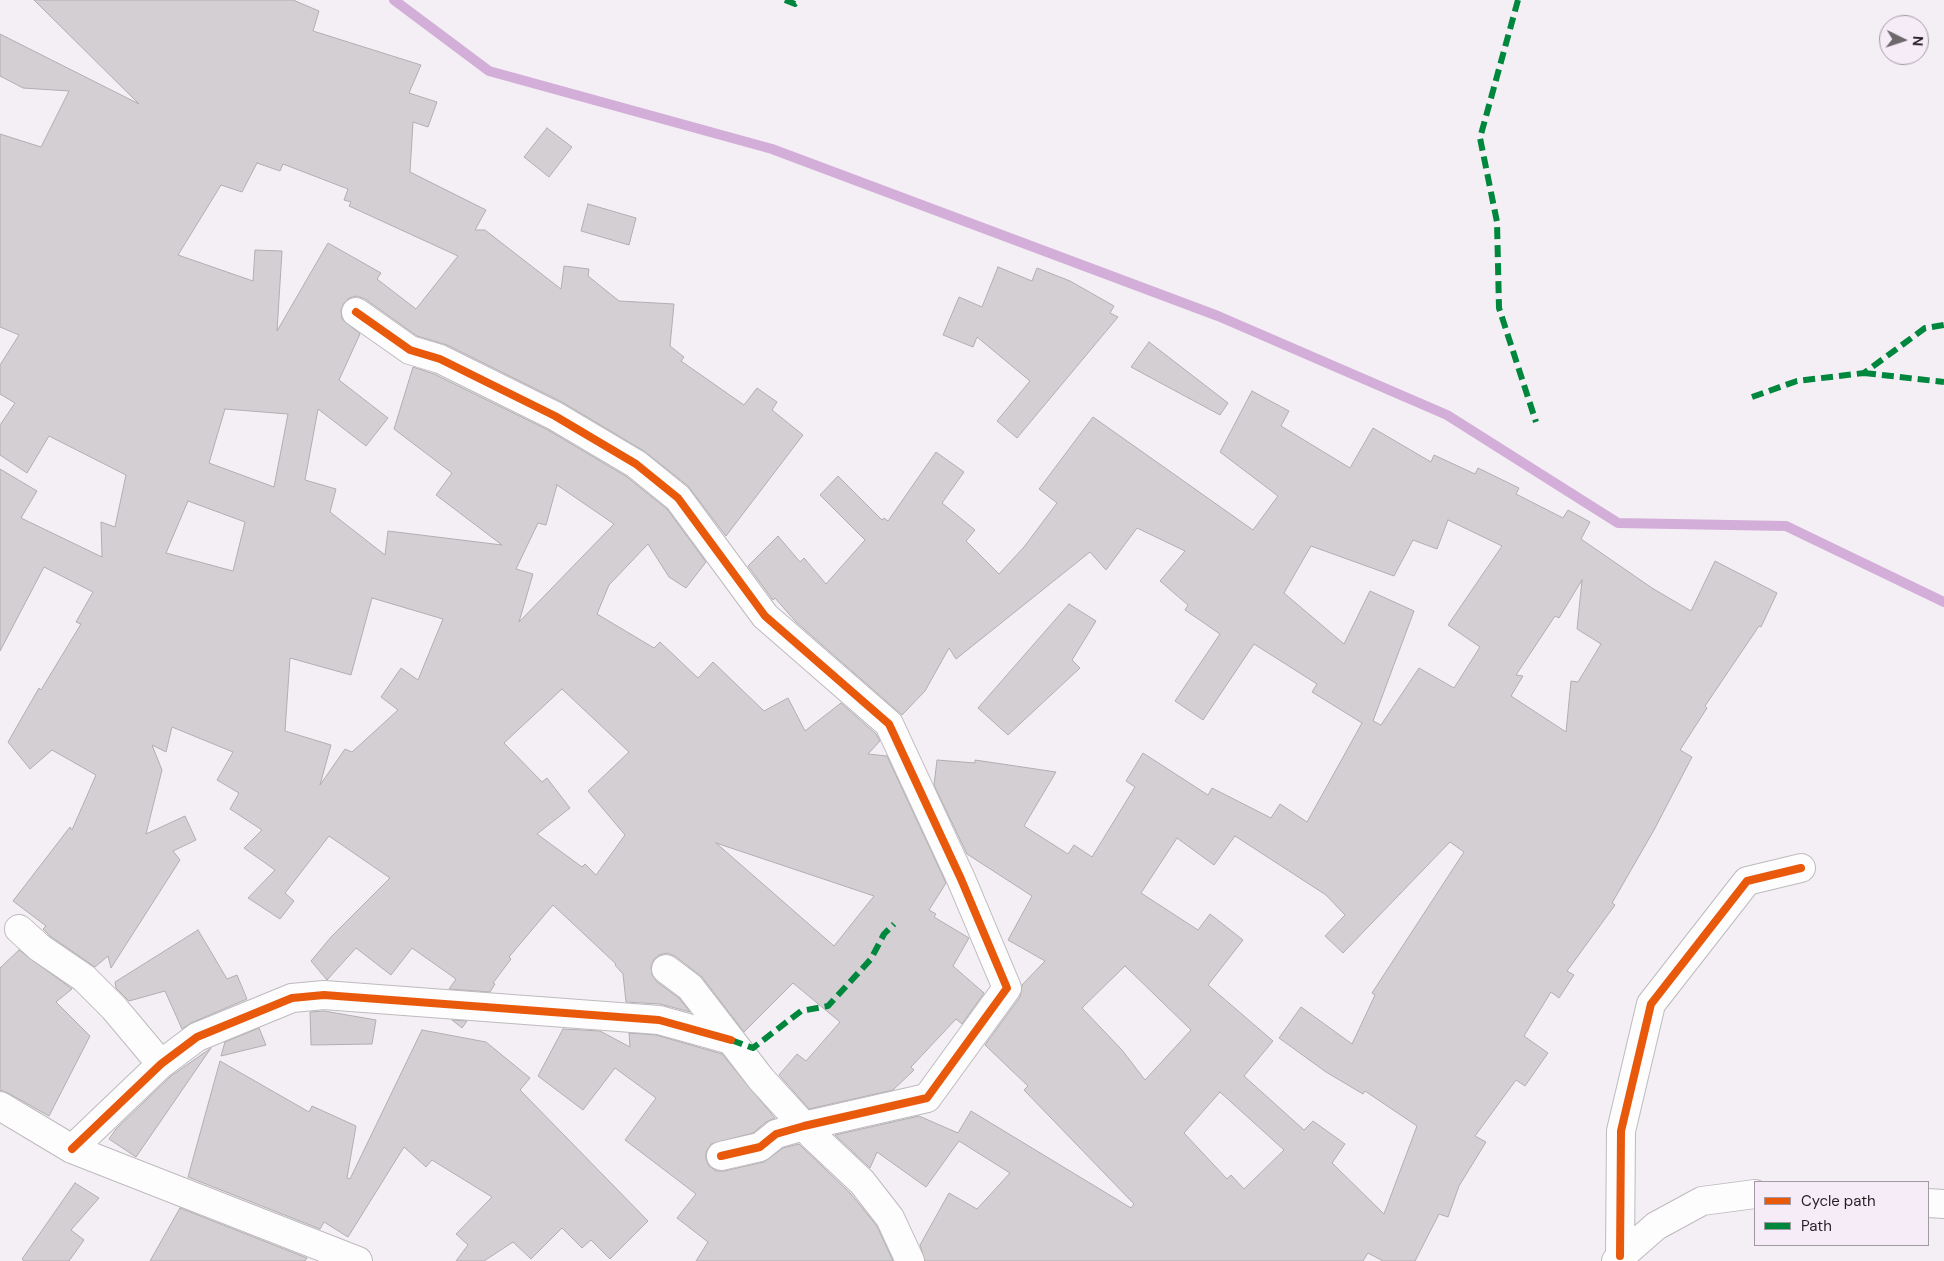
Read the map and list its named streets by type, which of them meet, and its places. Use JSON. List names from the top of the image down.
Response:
{
  "legend": ["Cycle path", "Path"],
  "north": "right"
}
